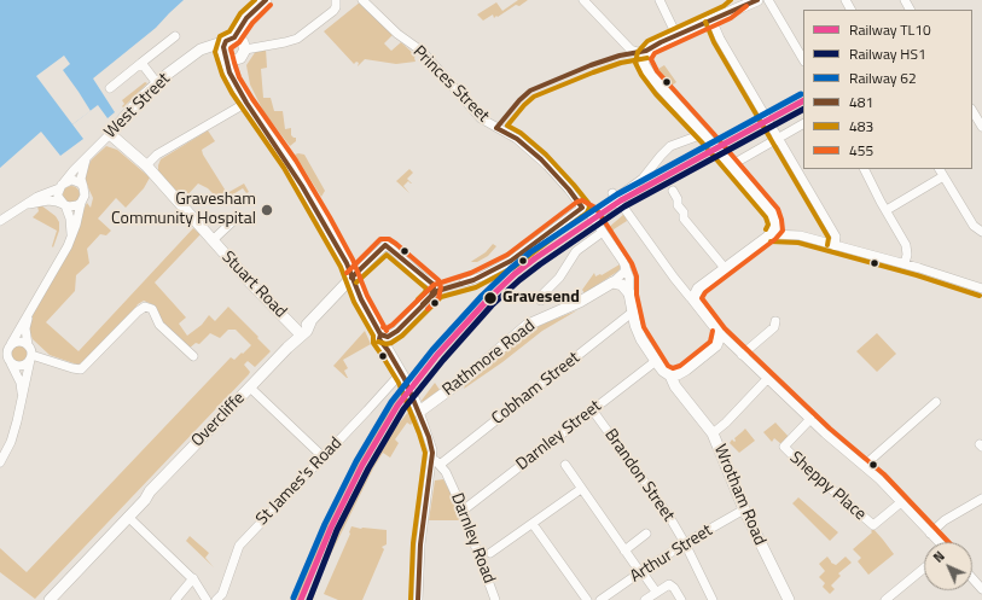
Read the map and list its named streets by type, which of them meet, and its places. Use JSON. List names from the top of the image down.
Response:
{
  "streets": {
    "main road": [
      "West Street",
      "Stuart Road",
      "Rathmore Road",
      "Overcliffe",
      "Wrotham Road",
      "Darnley Road"
    ],
    "street": [
      "Princes Street",
      "Cobham Street",
      "Darnley Street",
      "Brandon Street",
      "St James's Road",
      "Sheppy Place",
      "Arthur Street"
    ]
  },
  "crossings": [
    ["Princes Street", "Rathmore Road"],
    ["Princes Street", "Wrotham Road"],
    ["West Street", "Stuart Road"],
    ["West Street", "Darnley Road"],
    ["Stuart Road", "Overcliffe"],
    ["Rathmore Road", "Wrotham Road"],
    ["Rathmore Road", "Darnley Road"],
    ["Cobham Street", "Wrotham Road"],
    ["Cobham Street", "Darnley Road"],
    ["Overcliffe", "Darnley Road"],
    ["Darnley Street", "Brandon Street"],
    ["Darnley Street", "Wrotham Road"],
    ["Darnley Street", "Darnley Road"],
    ["Brandon Street", "Arthur Street"],
    ["St James's Road", "Darnley Road"],
    ["Wrotham Road", "Arthur Street"]
  ],
  "places": ["Gravesham Community Hospital", "Gravesend"],
  "lines": [
    "transit line 481",
    "transit line 483",
    "transit line 455",
    "rail line 62",
    "rail line TL10",
    "rail line HS1"
  ],
  "legend": [
    "Railway TL10",
    "Railway HS1",
    "Railway 62",
    "481",
    "483",
    "455"
  ],
  "north": "top left"
}
